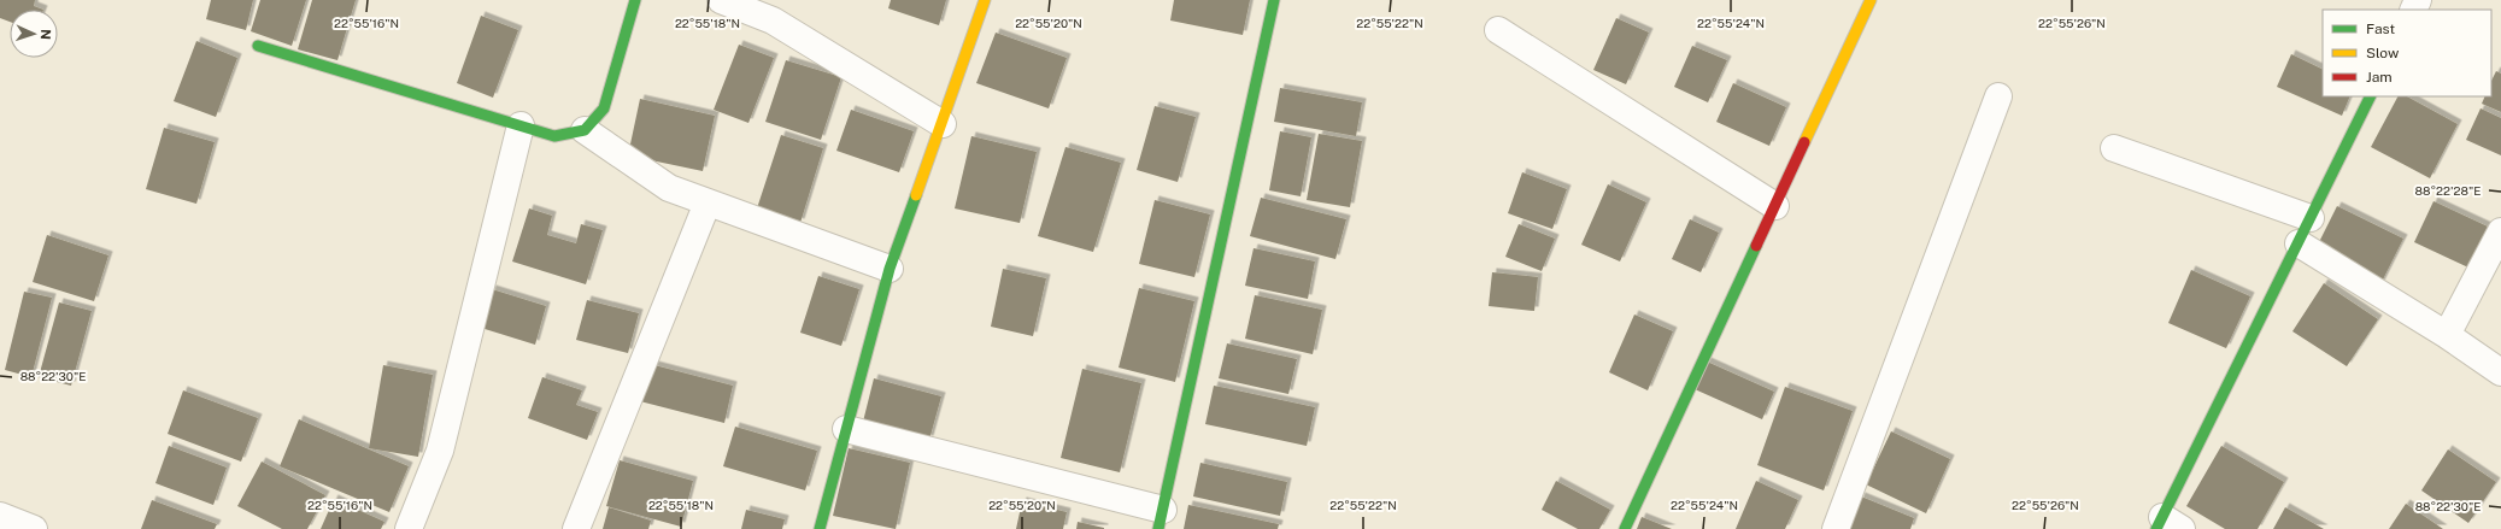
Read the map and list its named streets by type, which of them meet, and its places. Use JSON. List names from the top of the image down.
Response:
{
  "legend": ["Fast", "Slow", "Jam"],
  "north": "right",
  "coordinates": [
    "22°55'16\"N",
    "22°55'18\"N",
    "22°55'20\"N",
    "22°55'22\"N",
    "22°55'24\"N",
    "22°55'26\"N",
    "88°22'28\"E",
    "88°22'30\"E"
  ]
}
